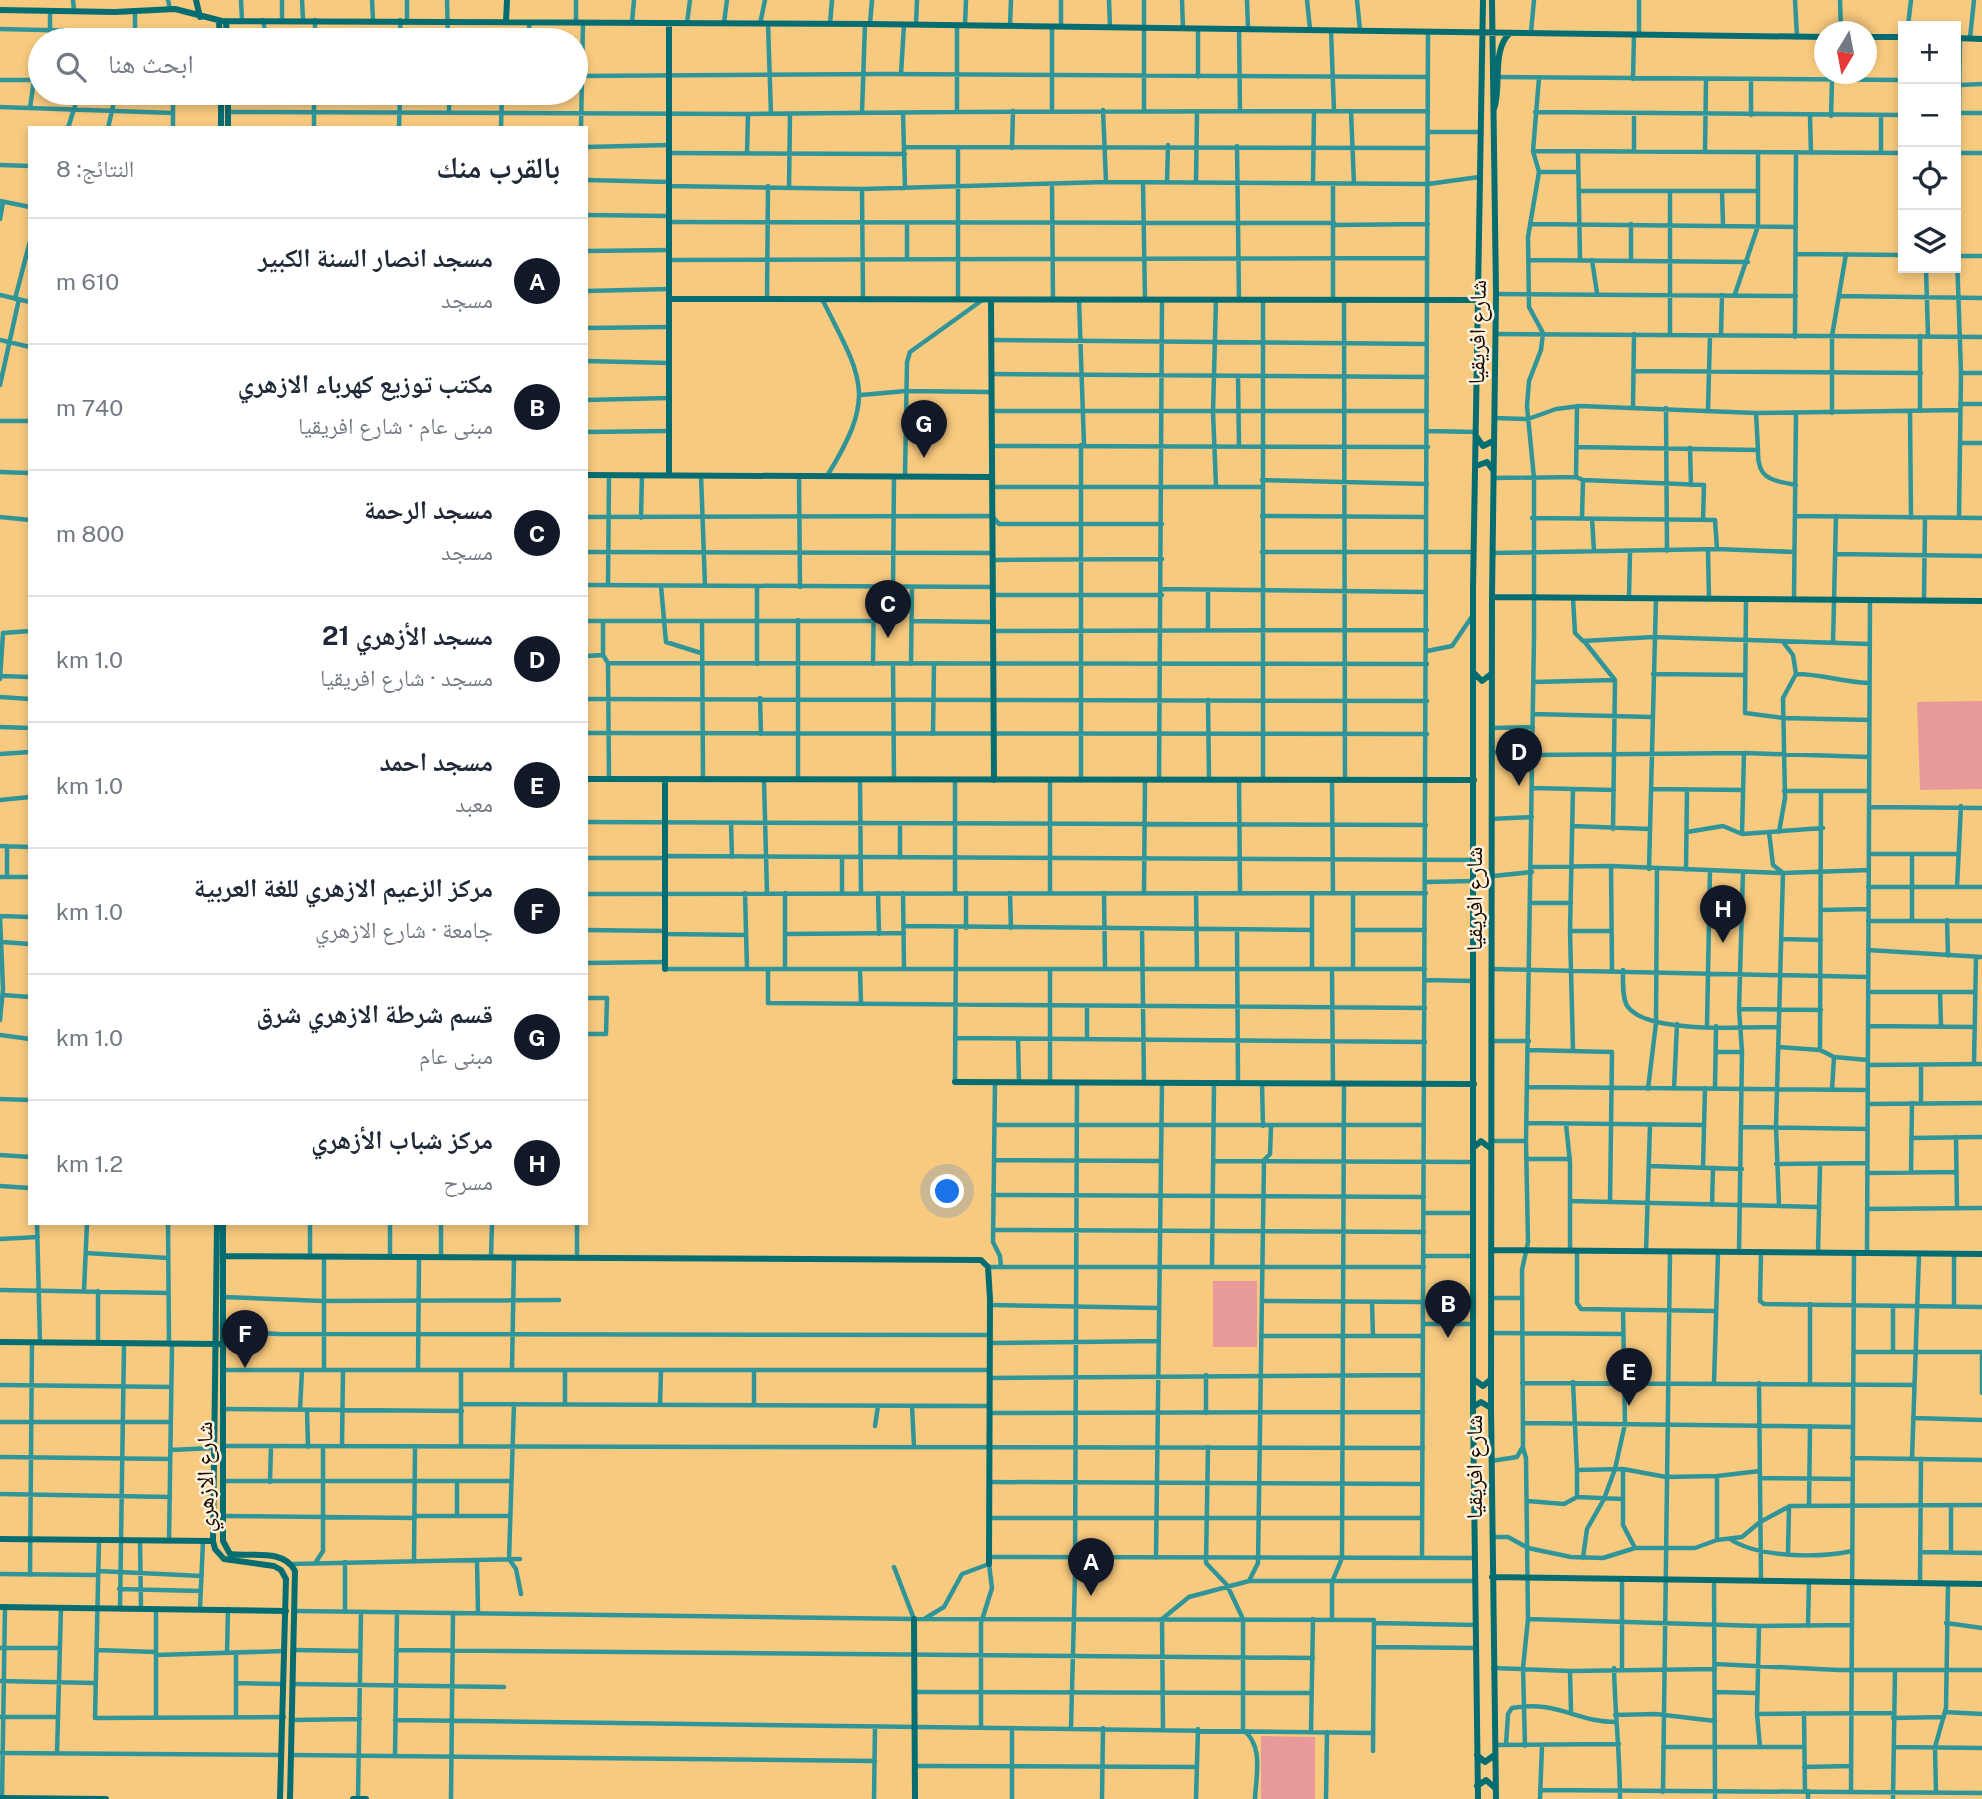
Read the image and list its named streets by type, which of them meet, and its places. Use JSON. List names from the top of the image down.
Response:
{
  "streets": {
    "street": ["شارع افريقيا", "شارع الازهري"]
  },
  "north": "bottom",
  "page": {
    "map_buttons": ["+", "−"],
    "search": "ابحث هنا",
    "heading": ["بالقرب منك", "النتائج: 8"],
    "list": [
      {
        "mark": "A",
        "name": "مسجد انصار السنة الكبير",
        "note": "مسجد",
        "value": "610 m"
      },
      {
        "mark": "B",
        "name": "مكتب توزيع كهرباء الازهري",
        "note": "مبنى عام · شارع افريقيا",
        "value": "740 m"
      },
      {
        "mark": "C",
        "name": "مسجد الرحمة",
        "note": "مسجد",
        "value": "800 m"
      },
      {
        "mark": "D",
        "name": "مسجد الأزهري 21",
        "note": "مسجد · شارع افريقيا",
        "value": "1.0 km"
      },
      {
        "mark": "E",
        "name": "مسجد احمد",
        "note": "معبد",
        "value": "1.0 km"
      },
      {
        "mark": "F",
        "name": "مركز الزعيم الازهري للغة العربية",
        "note": "جامعة · شارع الازهري",
        "value": "1.0 km"
      },
      {
        "mark": "G",
        "name": "قسم شرطة الازهري شرق",
        "note": "مبنى عام",
        "value": "1.0 km"
      },
      {
        "mark": "H",
        "name": "مركز شباب الأزهري",
        "note": "مسرح",
        "value": "1.2 km"
      }
    ],
    "pins": [
      "G",
      "C",
      "D",
      "H",
      "B",
      "F",
      "E",
      "A"
    ]
  }
}
